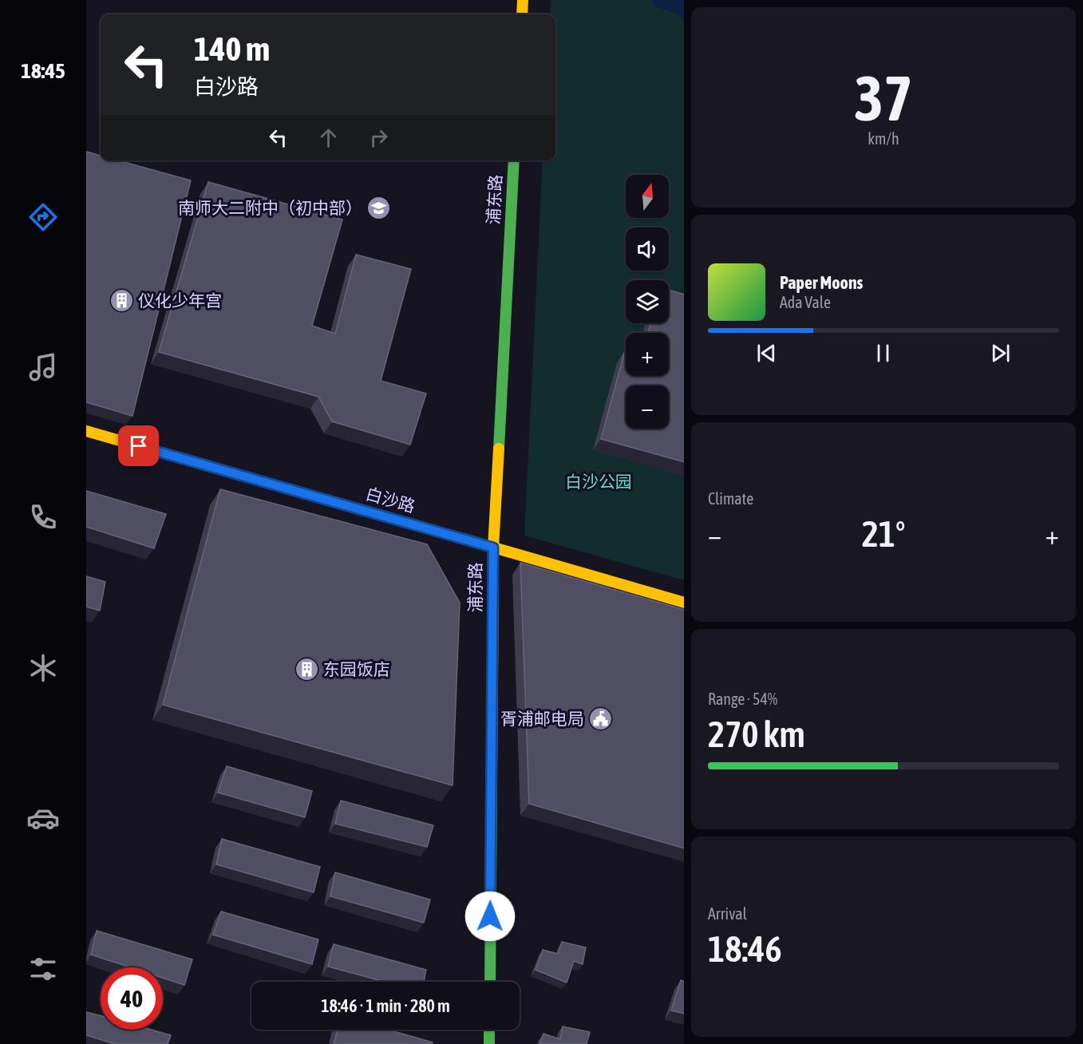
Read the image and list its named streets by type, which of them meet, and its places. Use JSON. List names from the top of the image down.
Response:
{
  "streets": {
    "street": ["浦东路", "白沙路"]
  },
  "crossings": [
    ["浦东路", "白沙路"]
  ],
  "parks": ["白沙公园"],
  "places": {
    "school or university": ["南师大二附中（初中部）"],
    "building": ["仪化少年宫", "东园饭店"],
    "public building": ["胥浦邮电局"]
  },
  "north": "top",
  "page": {
    "tabs": "18:45",
    "tile": [
      ["37", "km/h"],
      "Climate",
      ["Range · 54%", "270 km"],
      ["Arrival", "18:46"]
    ],
    "turn": ["140 m", "白沙路"],
    "map_buttons": ["+", "−"],
    "song": ["Paper Moons", "Ada Vale"],
    "heat": ["−", "21°", "+"],
    "limit": "40",
    "trip": "18:46 · 1 min · 280 m"
  }
}
